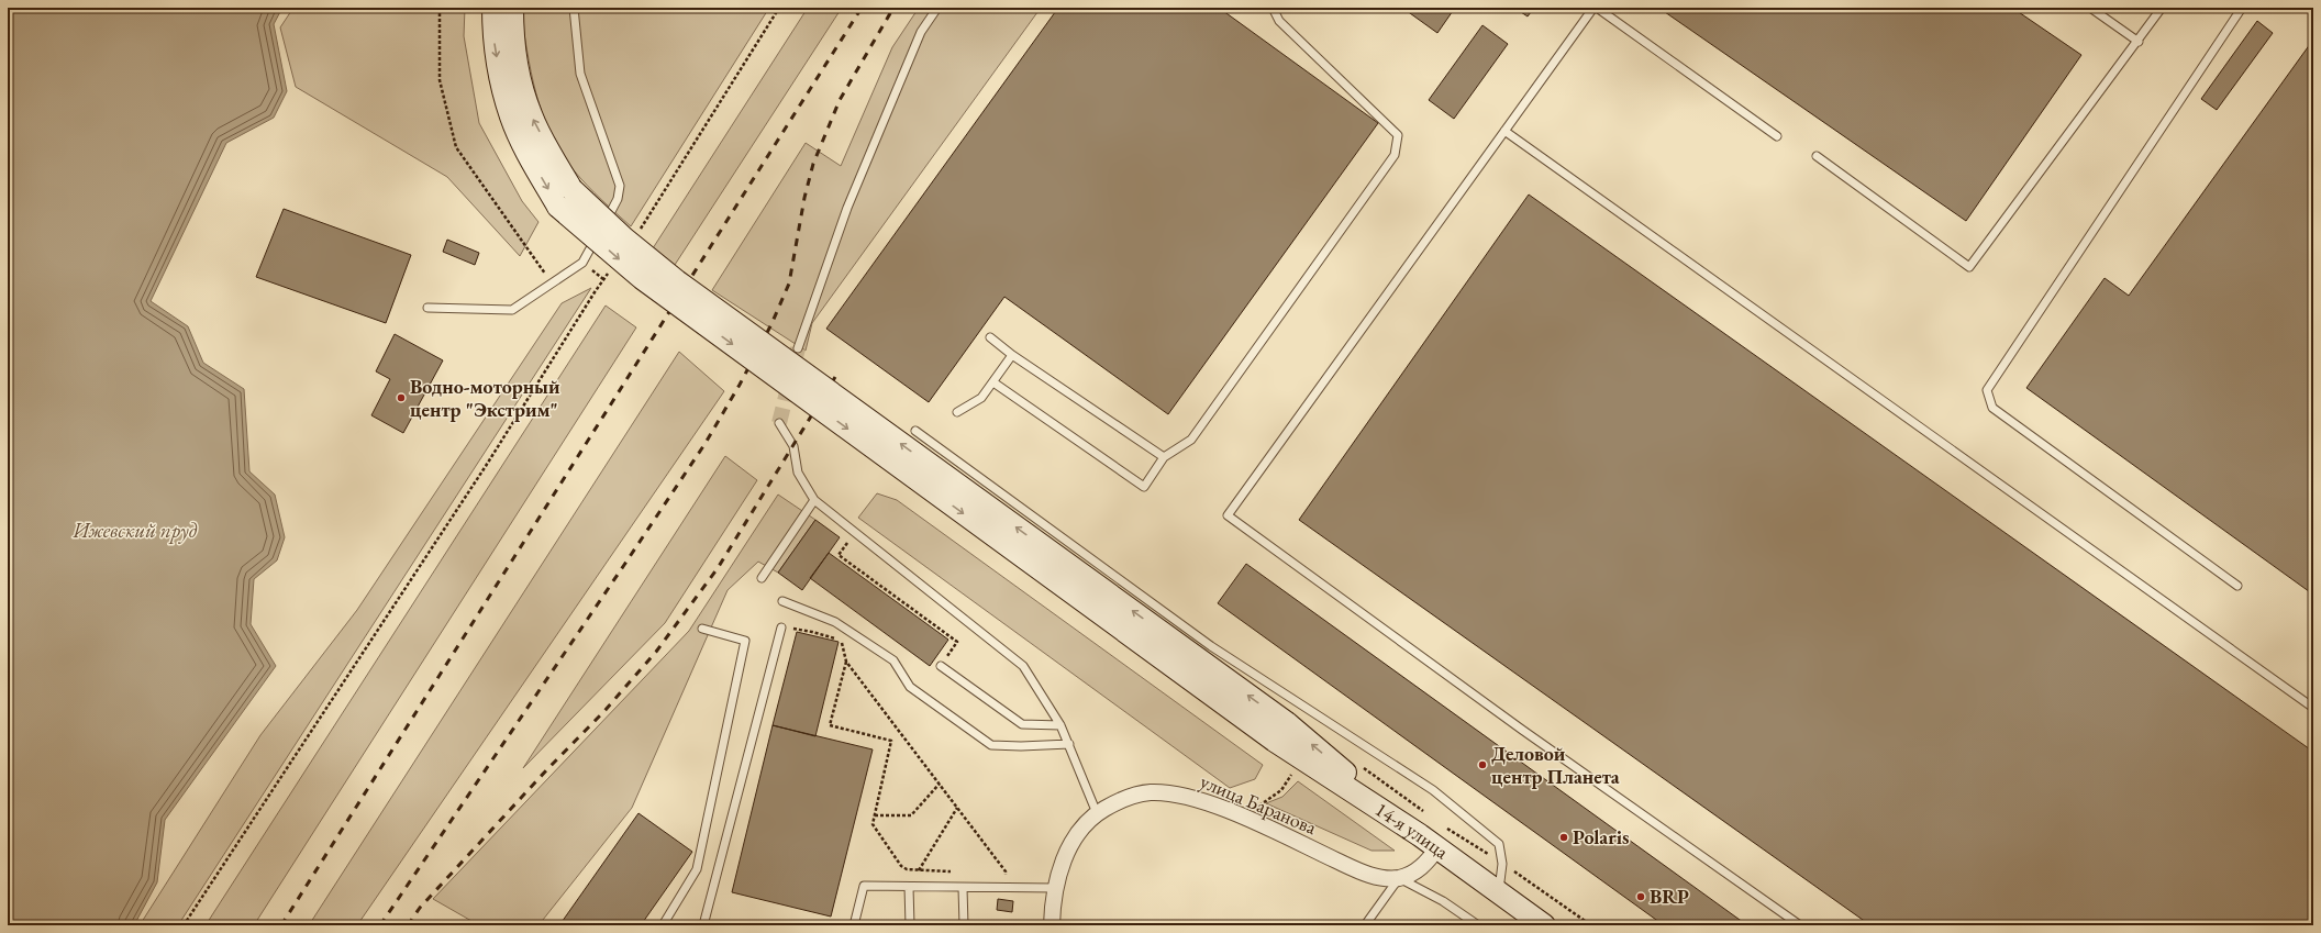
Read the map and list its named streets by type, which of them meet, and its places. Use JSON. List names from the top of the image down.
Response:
{
  "streets": {
    "main road": ["14-я улица"],
    "street": ["улица Баранова"]
  },
  "water": ["Ижевский пруд"],
  "places": [
    "Водно-моторный центр \"Экстрим\"",
    "Деловой центр Планета",
    "Polaris",
    "BRP"
  ]
}
